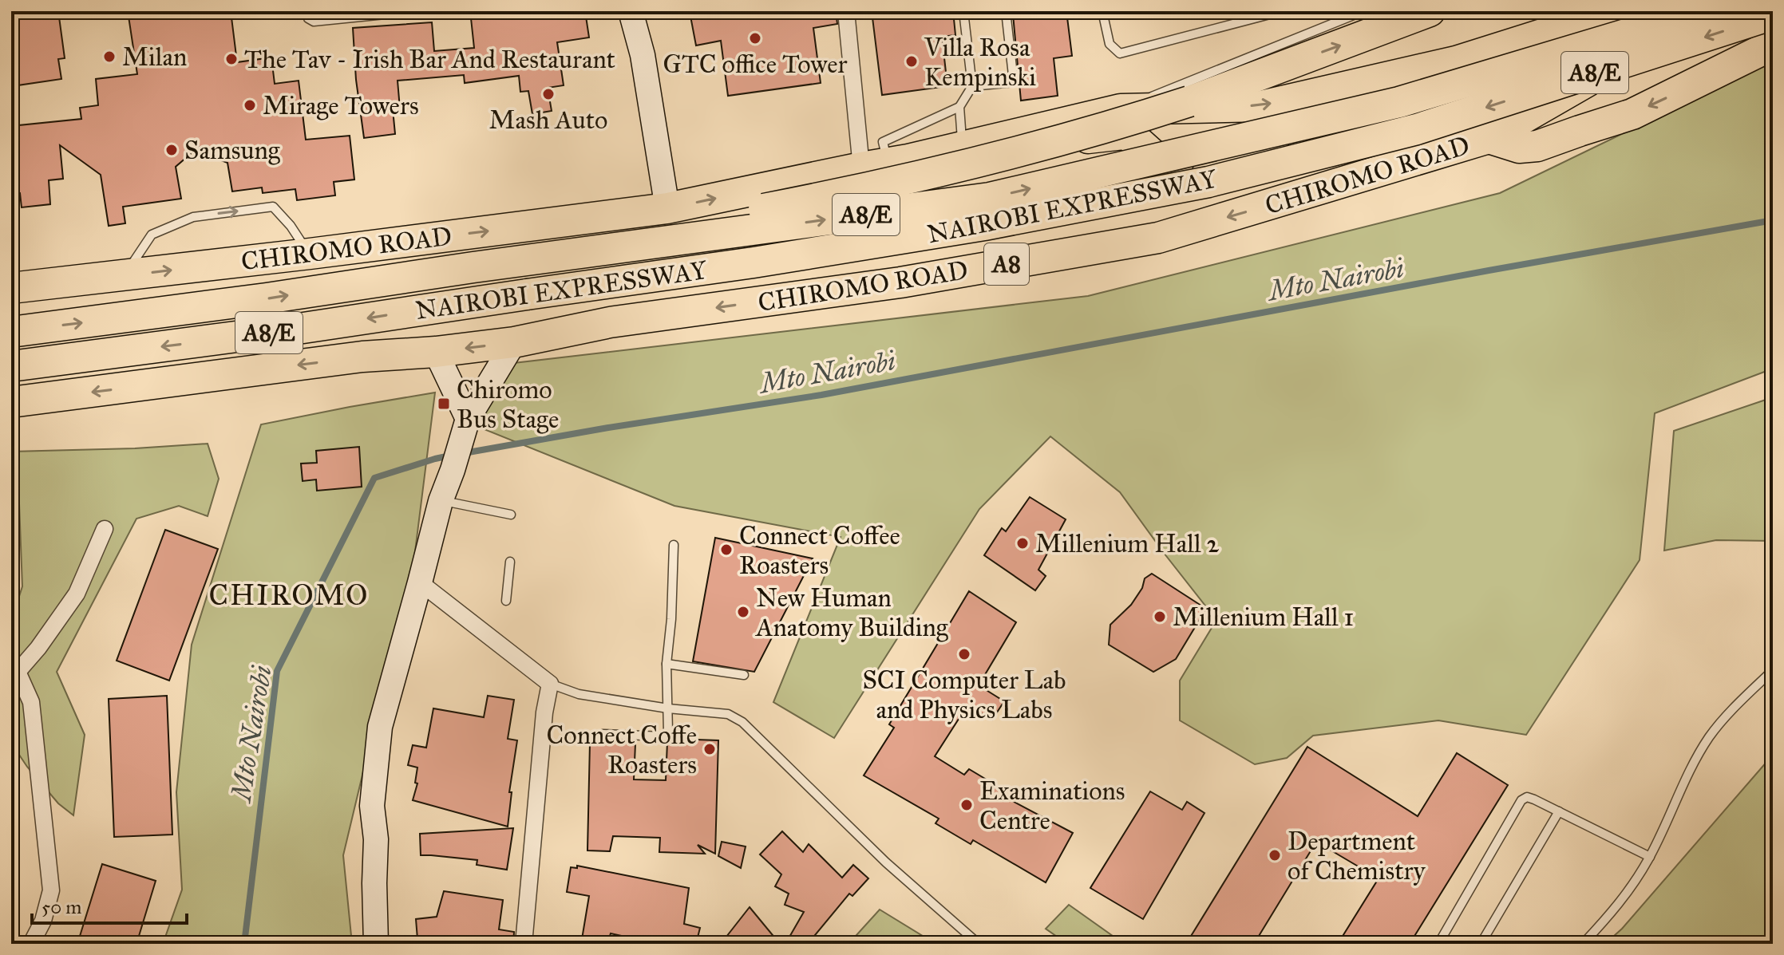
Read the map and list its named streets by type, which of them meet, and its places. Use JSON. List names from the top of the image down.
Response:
{
  "streets": {
    "highway": [
      "A8/E",
      "CHIROMO ROAD",
      "NAIROBI EXPRESSWAY",
      "A8"
    ]
  },
  "districts": ["CHIROMO"],
  "water": ["Mto Nairobi"],
  "places": {
    "other": [
      "GTC office Tower",
      "Milan",
      "The Tav - Irish Bar And Restaurant",
      "Villa Rosa Kempinski",
      "Mash Auto",
      "Mirage Towers",
      "Samsung",
      "Millenium Hall 2",
      "Connect Coffee Roasters",
      "New Human Anatomy Building",
      "Millenium Hall 1",
      "SCI Computer Lab and Physics Labs",
      "Connect Coffe Roasters",
      "Examinations Centre",
      "Department of Chemistry"
    ],
    "transit": ["Chiromo Bus Stage"]
  },
  "scale_bar": "50 m"
}
